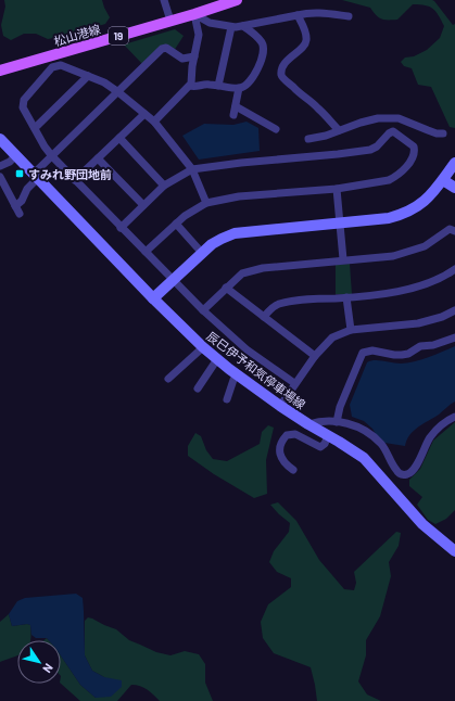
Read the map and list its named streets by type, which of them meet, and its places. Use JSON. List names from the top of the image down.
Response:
{
  "streets": {
    "main road": ["松山港線", "19", "辰巳伊予和気停車場線"]
  },
  "places": {
    "transit": ["すみれ野団地前"]
  },
  "north": "bottom right"
}
